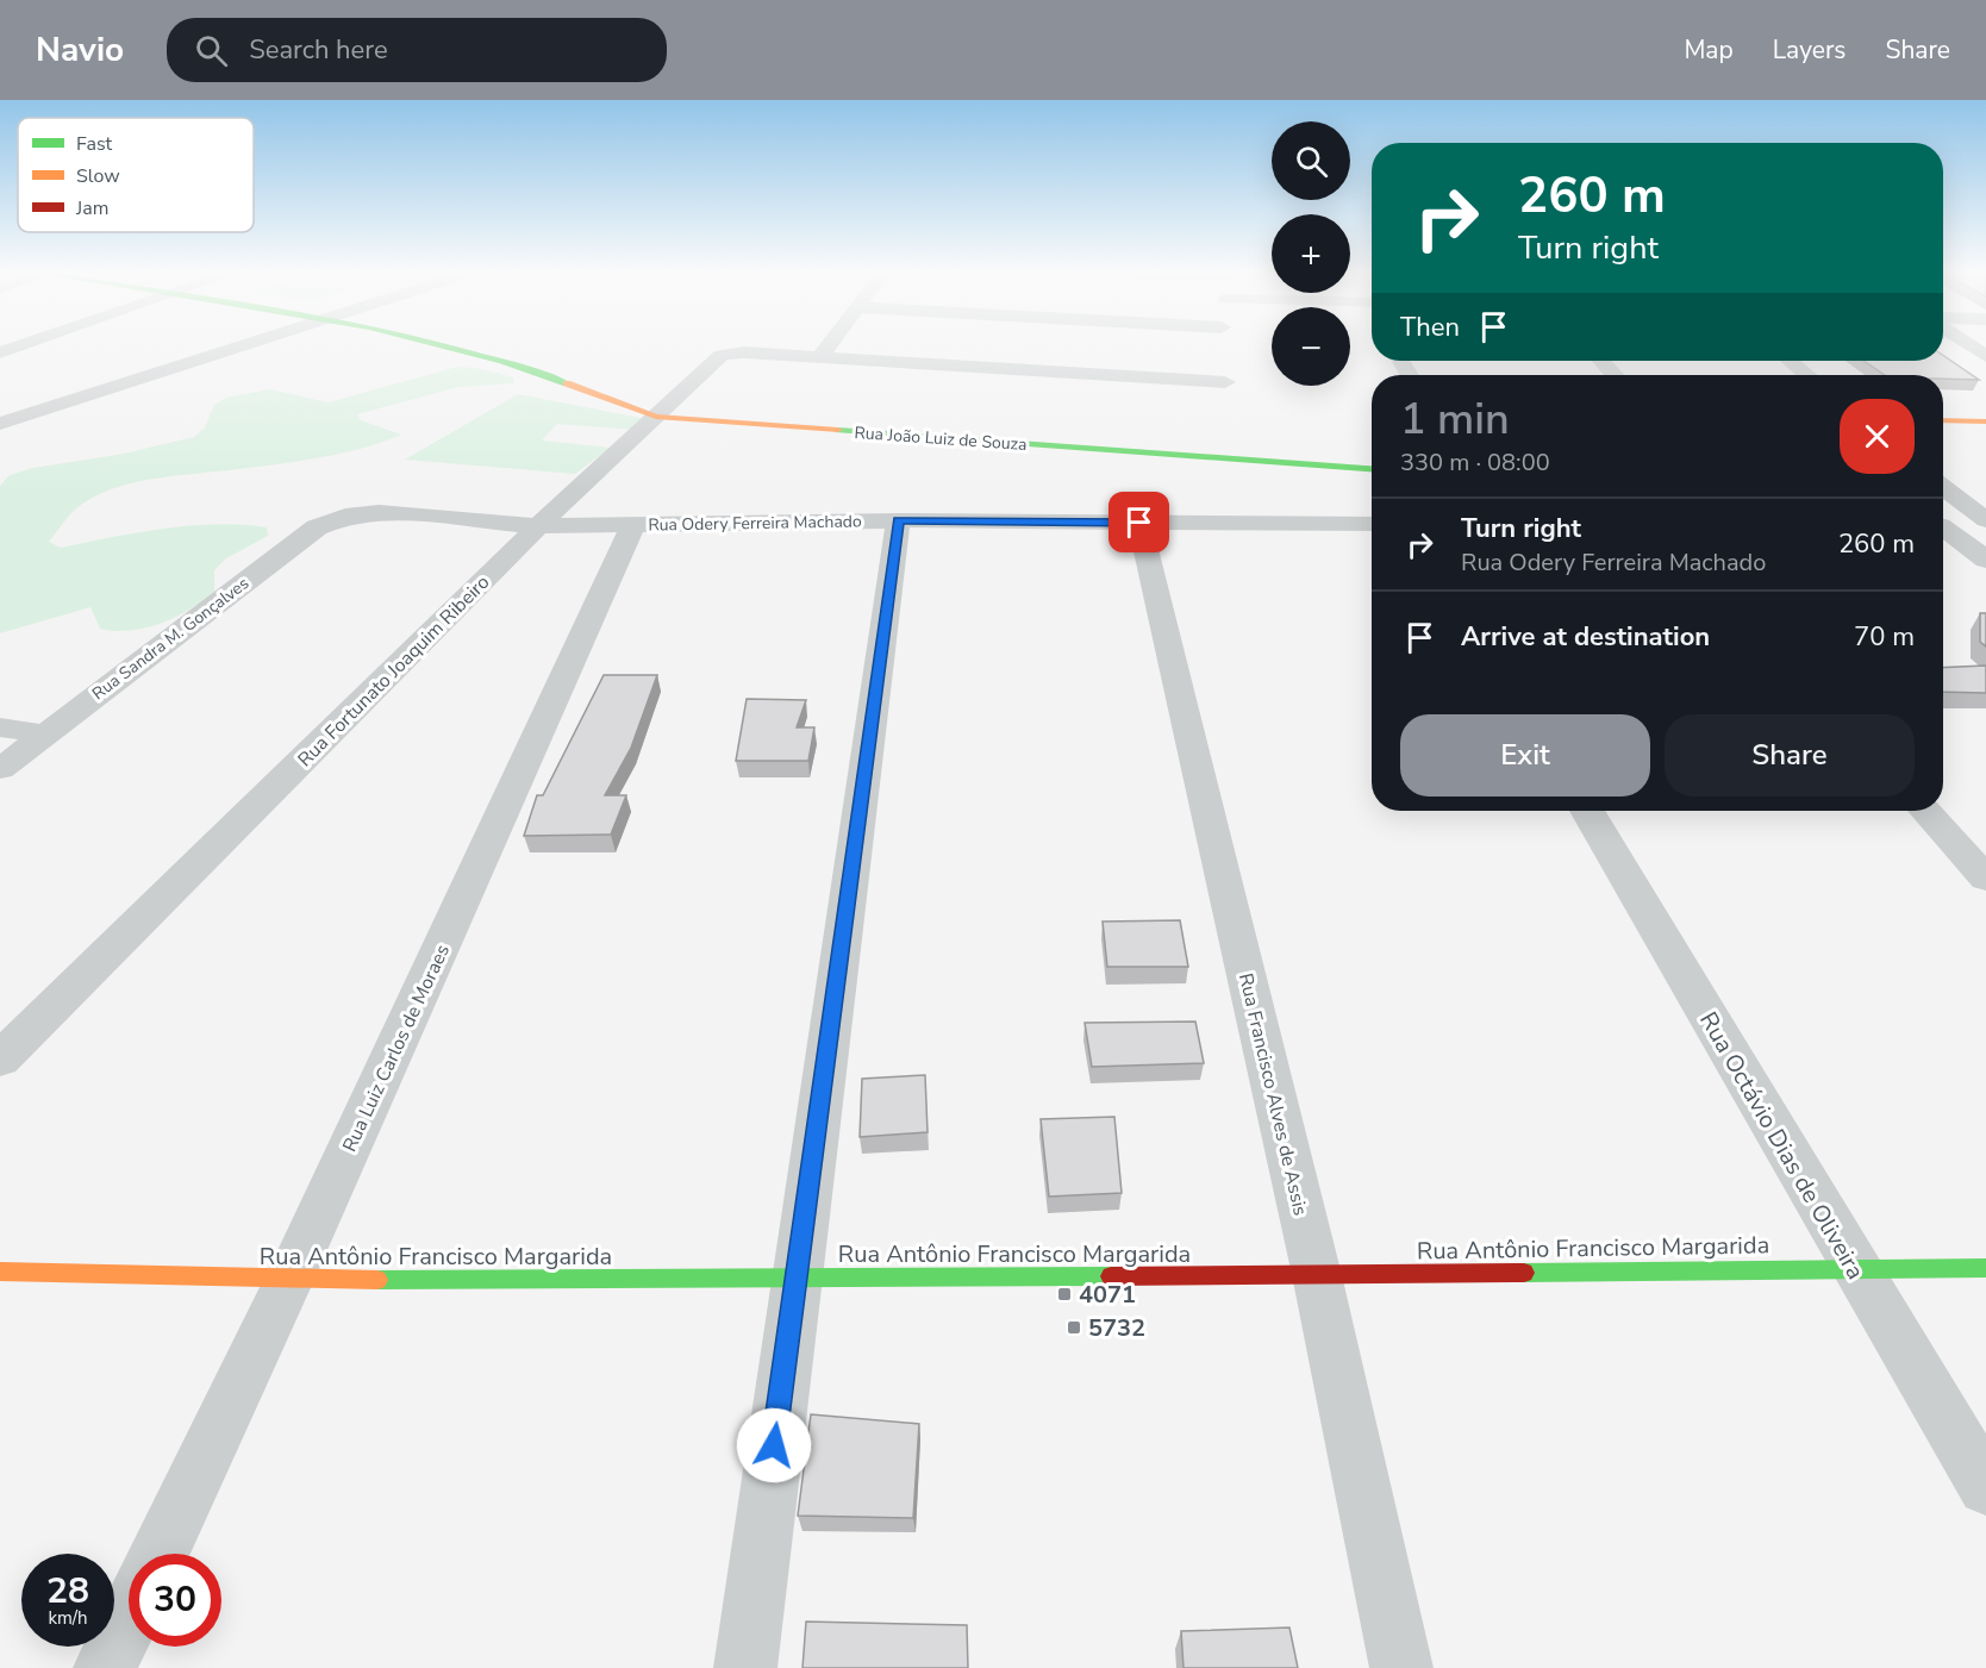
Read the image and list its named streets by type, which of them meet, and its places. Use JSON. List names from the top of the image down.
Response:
{
  "streets": {
    "street": [
      "Rua João Luiz de Souza",
      "Rua Odery Ferreira Machado",
      "Rua Sandra M. Gonçalves",
      "Rua Fortunato Joaquim Ribeiro",
      "Rua Luiz Carlos de Moraes",
      "Rua Francisco Alves de Assis",
      "Rua Octávio Dias de Oliveira",
      "Rua Antônio Francisco Margarida"
    ]
  },
  "crossings": [
    ["Rua João Luiz de Souza", "Rua Fortunato Joaquim Ribeiro"],
    ["Rua Odery Ferreira Machado", "Rua Sandra M. Gonçalves"],
    ["Rua Odery Ferreira Machado", "Rua Fortunato Joaquim Ribeiro"],
    ["Rua Odery Ferreira Machado", "Rua Luiz Carlos de Moraes"],
    ["Rua Odery Ferreira Machado", "Rua Francisco Alves de Assis"],
    ["Rua Luiz Carlos de Moraes", "Rua Antônio Francisco Margarida"],
    ["Rua Francisco Alves de Assis", "Rua Antônio Francisco Margarida"],
    ["Rua Octávio Dias de Oliveira", "Rua Antônio Francisco Margarida"]
  ],
  "places": {
    "transit": ["4071", "5732"]
  },
  "legend": ["Fast", "Slow", "Jam"],
  "page": {
    "header": "Navio",
    "search": "Search here",
    "nav": ["Map", "Layers", "Share"],
    "map_buttons": ["+", "−"],
    "turn": ["260 m", "Turn right"],
    "then": "Then",
    "heading": ["1 min", "330 m · 08:00"],
    "list": [
      {
        "name": "Turn right",
        "note": "Rua Odery Ferreira Machado",
        "value": "260 m"
      },
      {
        "name": "Arrive at destination",
        "value": "70 m"
      }
    ],
    "buttons": ["Exit", "Share"],
    "speed": "28 km/h",
    "limit": "30"
  }
}
